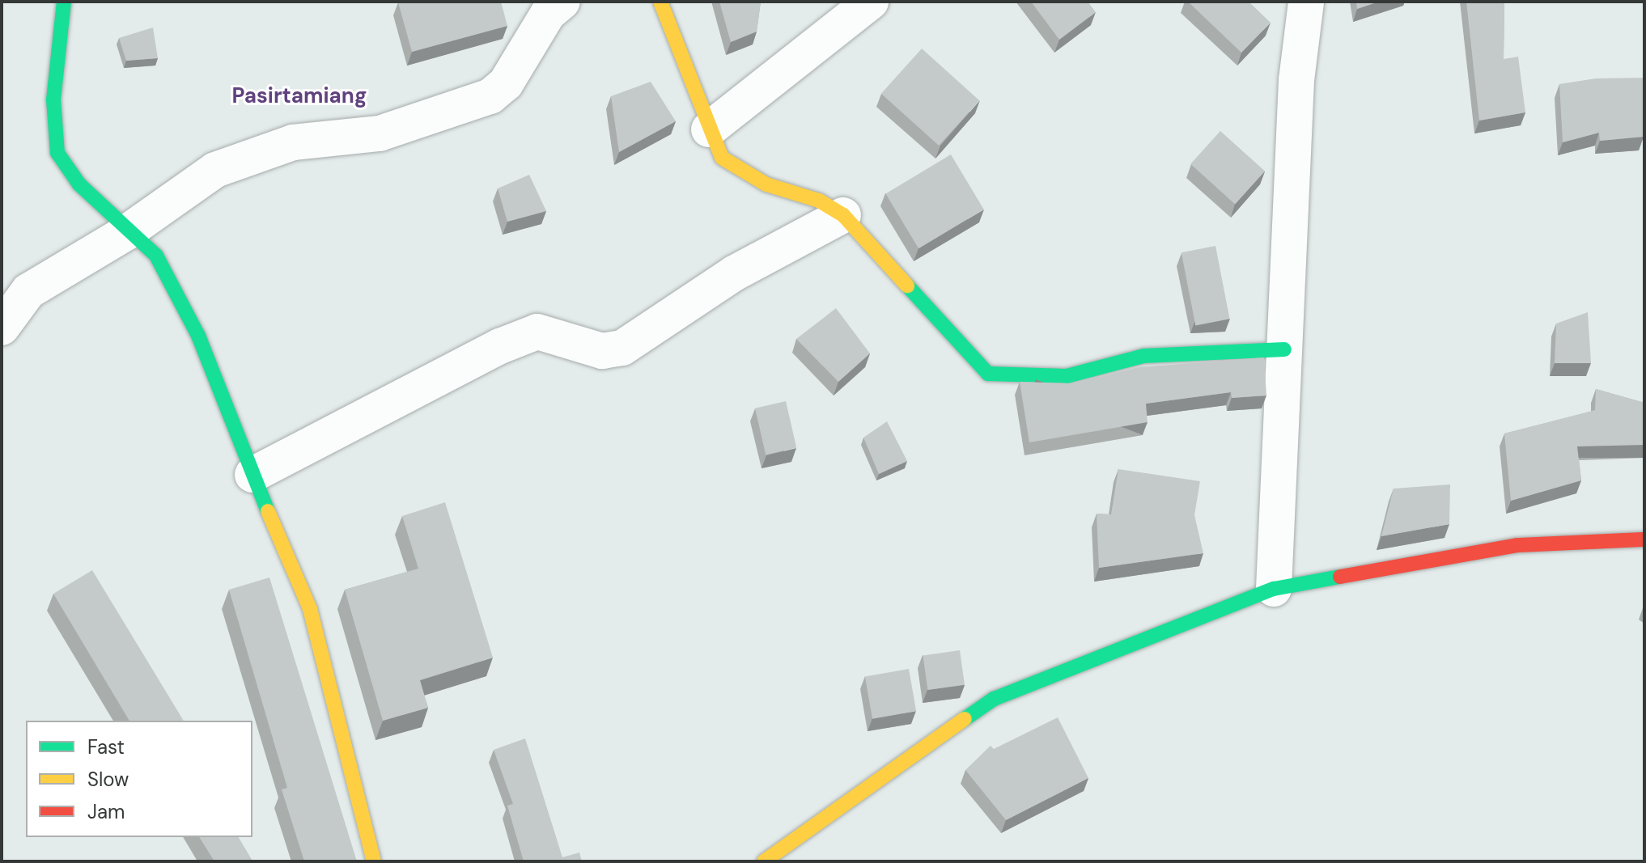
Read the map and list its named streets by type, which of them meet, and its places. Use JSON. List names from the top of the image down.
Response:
{
  "districts": ["Pasirtamiang"],
  "legend": ["Fast", "Slow", "Jam"]
}
